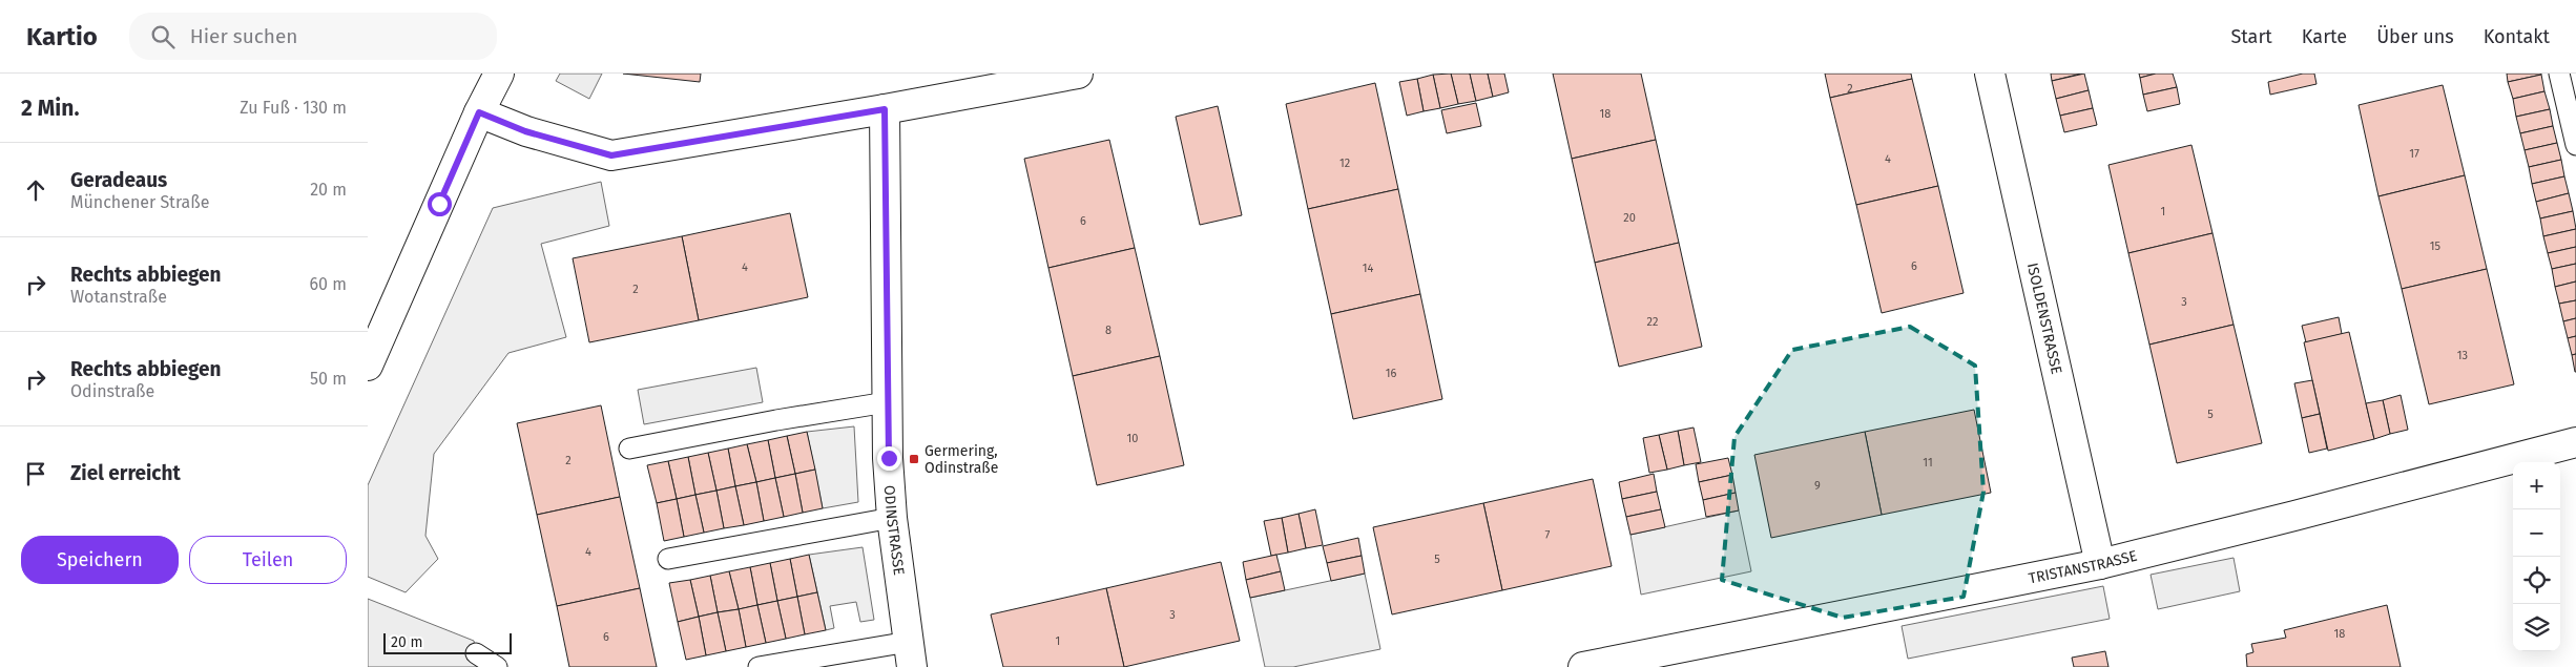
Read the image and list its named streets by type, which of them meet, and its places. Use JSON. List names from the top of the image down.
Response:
{
  "streets": {
    "street": ["ISOLDENSTRASSE", "ODINSTRASSE", "TRISTANSTRASSE"]
  },
  "crossings": [
    ["ISOLDENSTRASSE", "TRISTANSTRASSE"]
  ],
  "places": {
    "transit": ["Germering, Odinstraße"]
  },
  "house_numbers": [
    "2",
    "18",
    "17",
    "4",
    "12",
    "1",
    "20",
    "6",
    "15",
    "6",
    "4",
    "14",
    "2",
    "3",
    "22",
    "8",
    "13",
    "16",
    "5",
    "10",
    "2",
    "11",
    "9",
    "7",
    "4",
    "5",
    "3",
    "18",
    "6",
    "1"
  ],
  "scale_bar": "20 m",
  "page": {
    "header": "Kartio",
    "search": "Hier suchen",
    "nav": [
      "Start",
      "Karte",
      "Über uns",
      "Kontakt"
    ],
    "heading": ["2 Min.", "Zu Fuß · 130 m"],
    "list": [
      ["Geradeaus", "Münchener Straße", "20 m"],
      ["Rechts abbiegen", "Wotanstraße", "60 m"],
      ["Rechts abbiegen", "Odinstraße", "50 m"],
      "Ziel erreicht"
    ],
    "map_buttons": ["+", "−"],
    "buttons": ["Speichern", "Teilen"],
    "scale": "20 m"
  }
}
